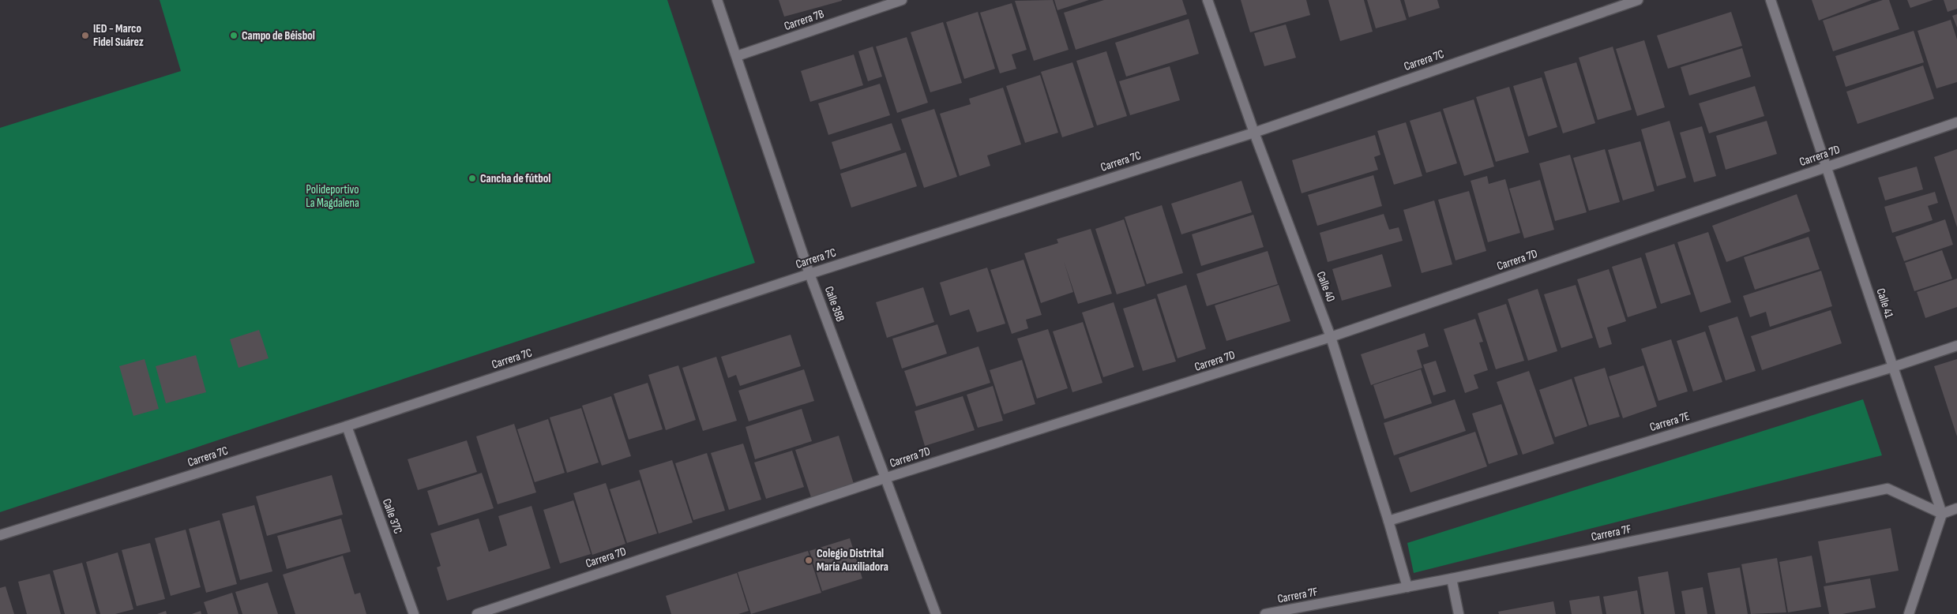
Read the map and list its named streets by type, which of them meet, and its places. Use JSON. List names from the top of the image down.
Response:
{
  "streets": {
    "street": [
      "Carrera 7B",
      "Carrera 7C",
      "Carrera 7D",
      "Calle 40",
      "Calle 41",
      "Calle 38B",
      "Carrera 7E",
      "Calle 37C",
      "Carrera 7F"
    ]
  },
  "crossings": [
    ["Carrera 7B", "Calle 38B"],
    ["Carrera 7C", "Calle 40"],
    ["Carrera 7C", "Calle 38B"],
    ["Carrera 7C", "Calle 37C"],
    ["Carrera 7D", "Calle 40"],
    ["Carrera 7D", "Calle 41"],
    ["Carrera 7D", "Calle 38B"],
    ["Calle 40", "Carrera 7E"],
    ["Calle 40", "Carrera 7F"],
    ["Calle 41", "Carrera 7E"],
    ["Calle 41", "Carrera 7F"]
  ],
  "parks": ["Polideportivo La Magdalena"],
  "places": [
    "IED - Marco Fidel Suárez",
    "Campo de Béisbol",
    "Cancha de fútbol",
    "Colegio Distrital María Auxiliadora"
  ]
}
